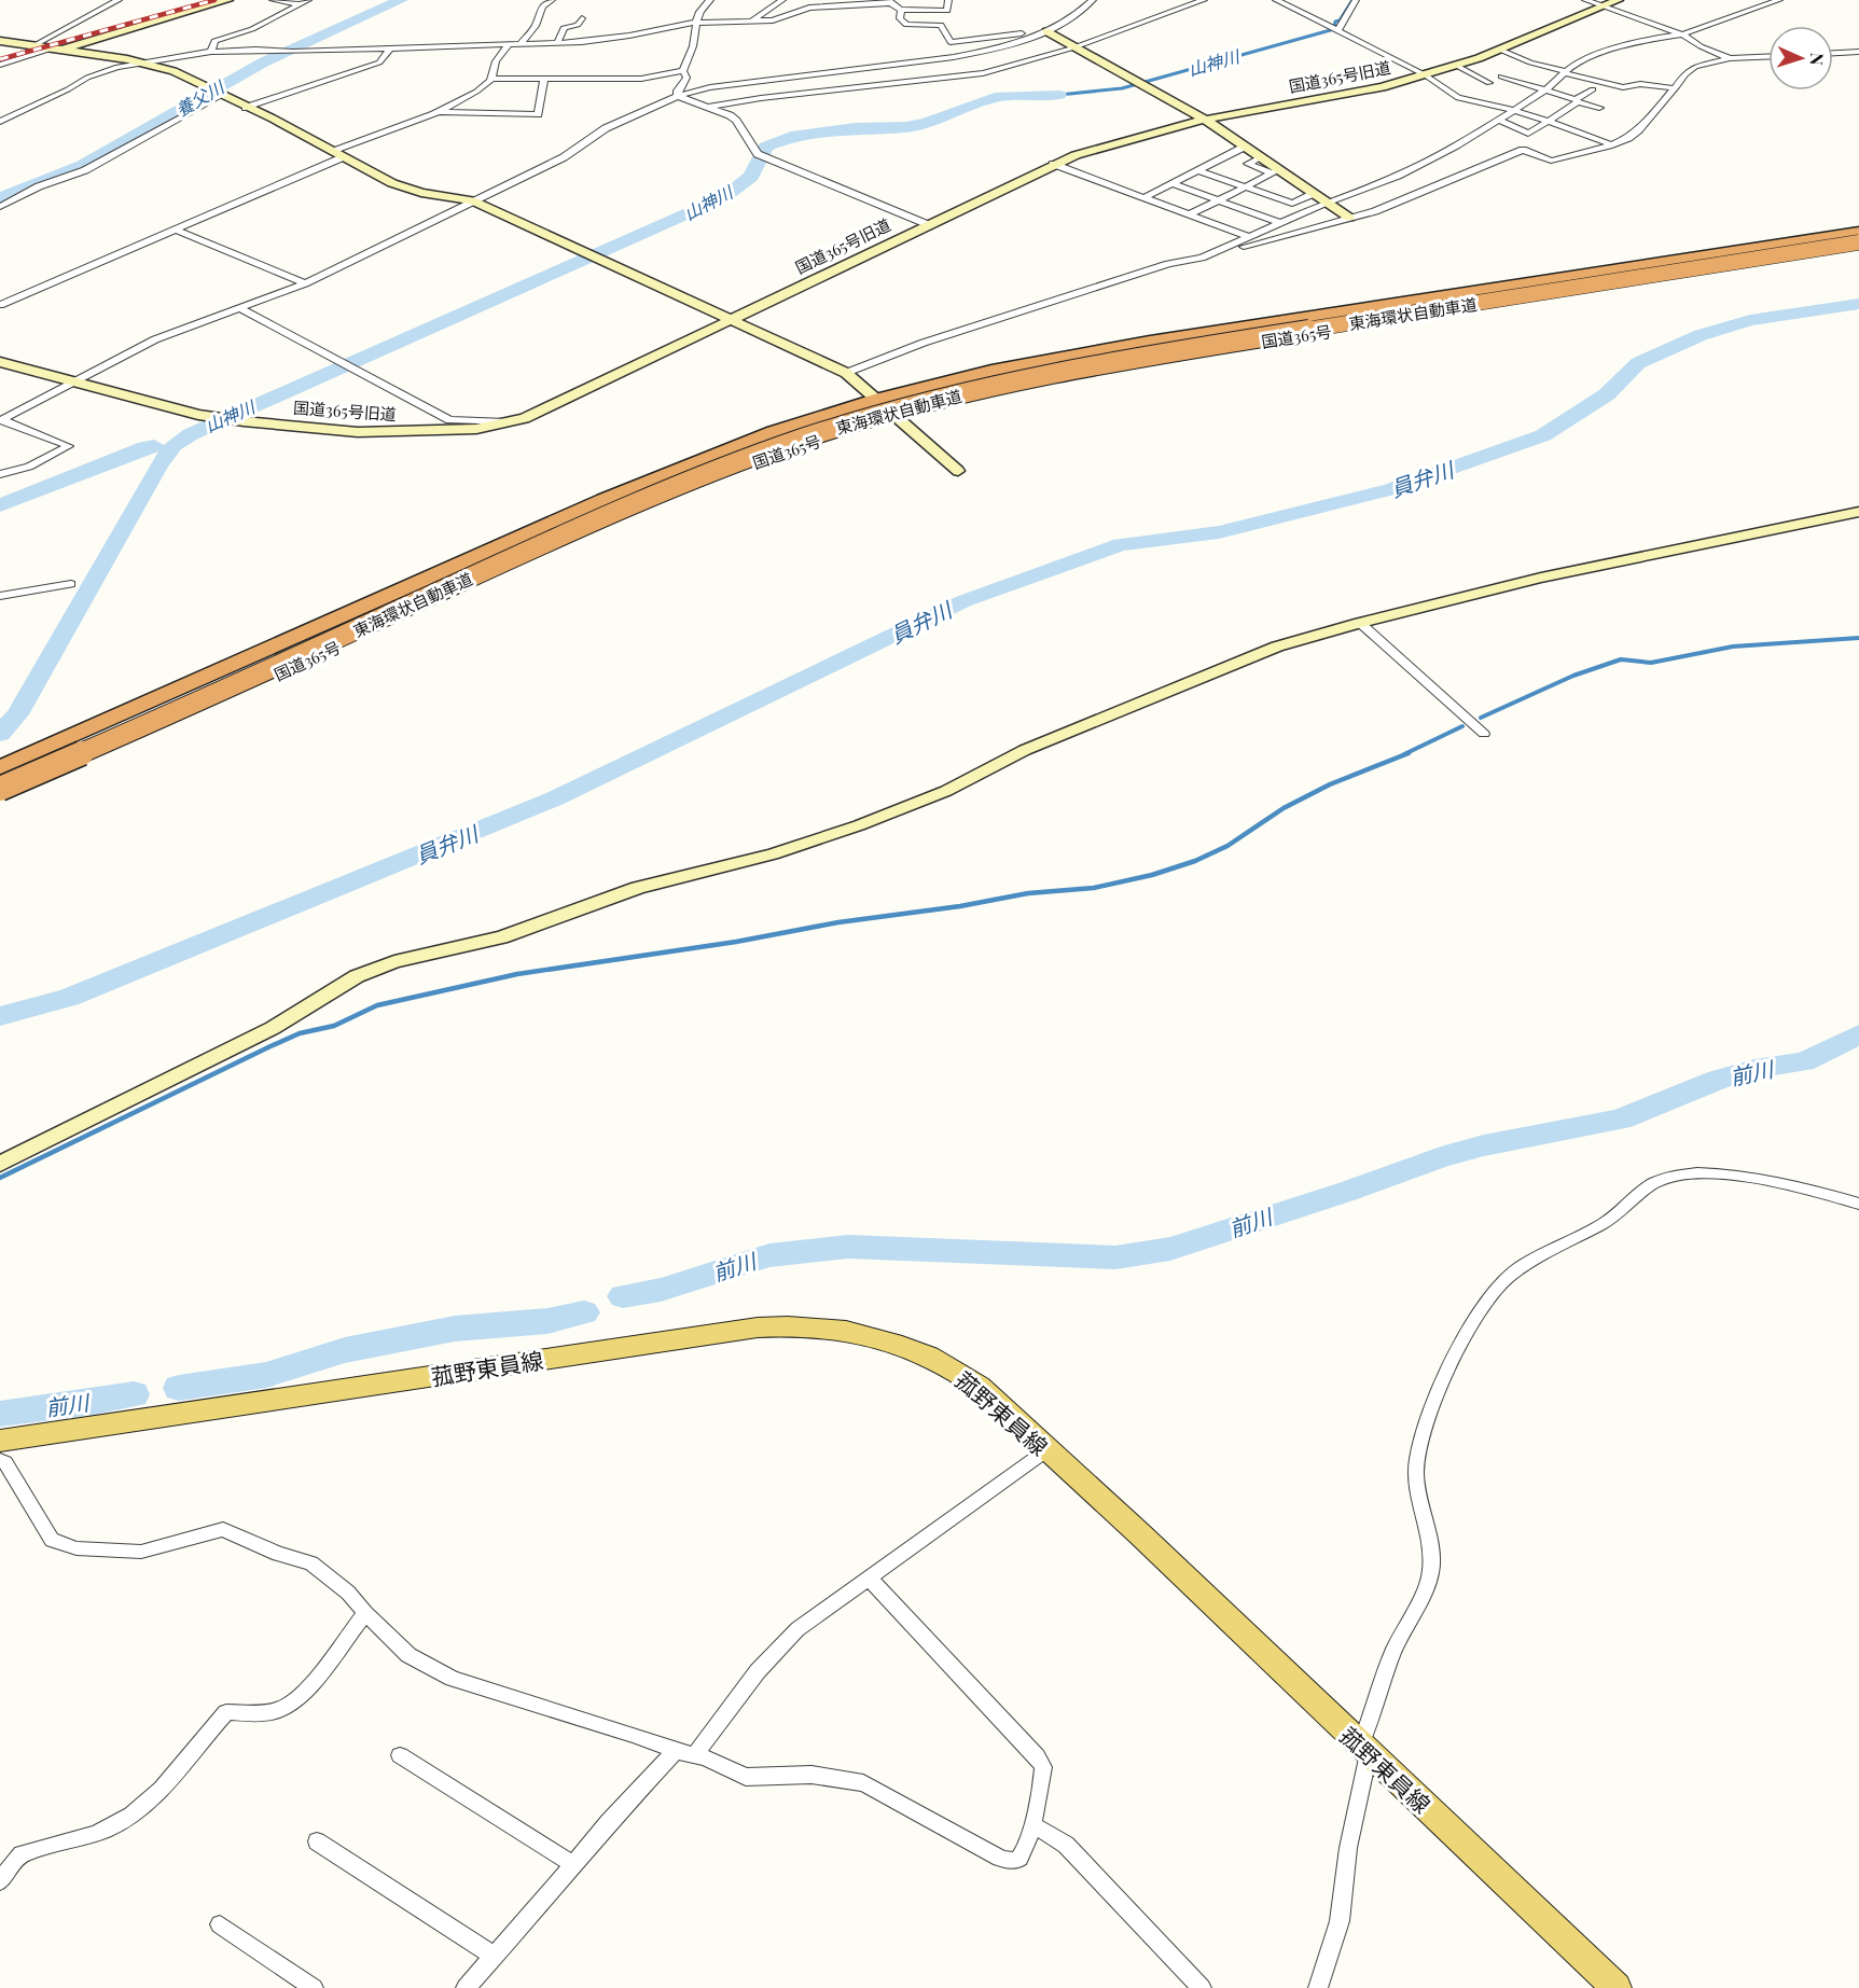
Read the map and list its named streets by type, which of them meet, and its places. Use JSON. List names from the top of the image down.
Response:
{
  "streets": {
    "highway": ["東海環状自動車道", "国道365号"],
    "main road": ["菰野東員線"],
    "street": ["国道365号旧道"]
  },
  "water": [
    "山神川",
    "養父川",
    "員弁川",
    "前川"
  ],
  "north": "right"
}
